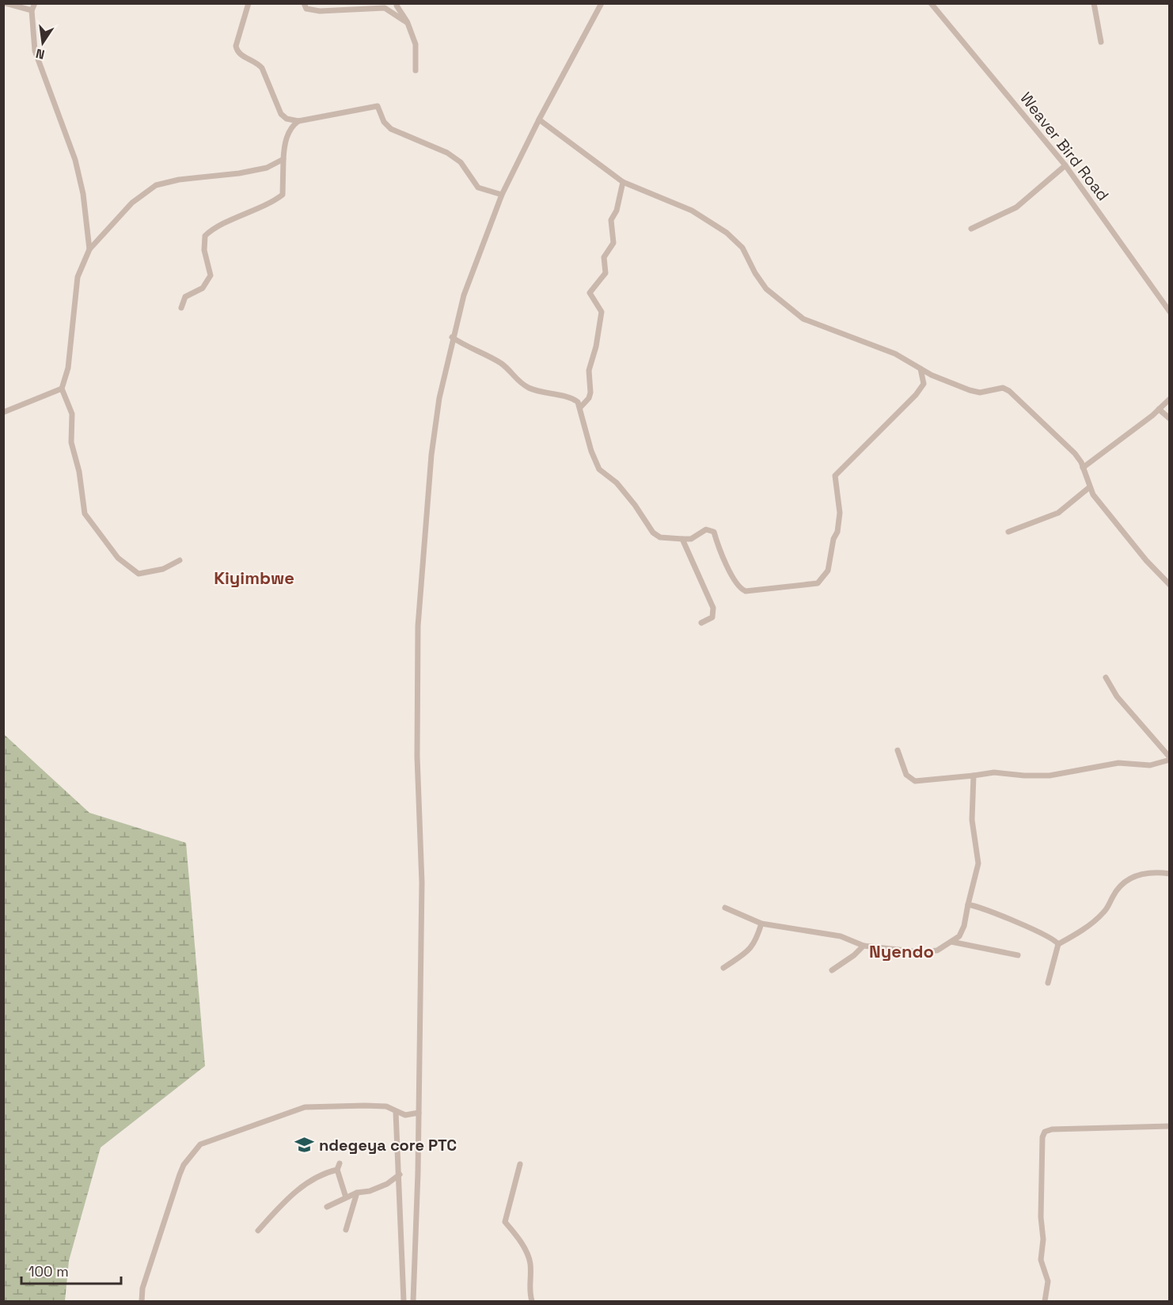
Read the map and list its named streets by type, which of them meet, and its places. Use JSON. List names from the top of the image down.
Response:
{
  "streets": {
    "street": ["Weaver Bird Road"]
  },
  "districts": ["Kiyimbwe", "Nyendo"],
  "places": {
    "school or university": ["ndegeya core PTC"]
  },
  "scale_bar": "100 m",
  "north": "bottom"
}
